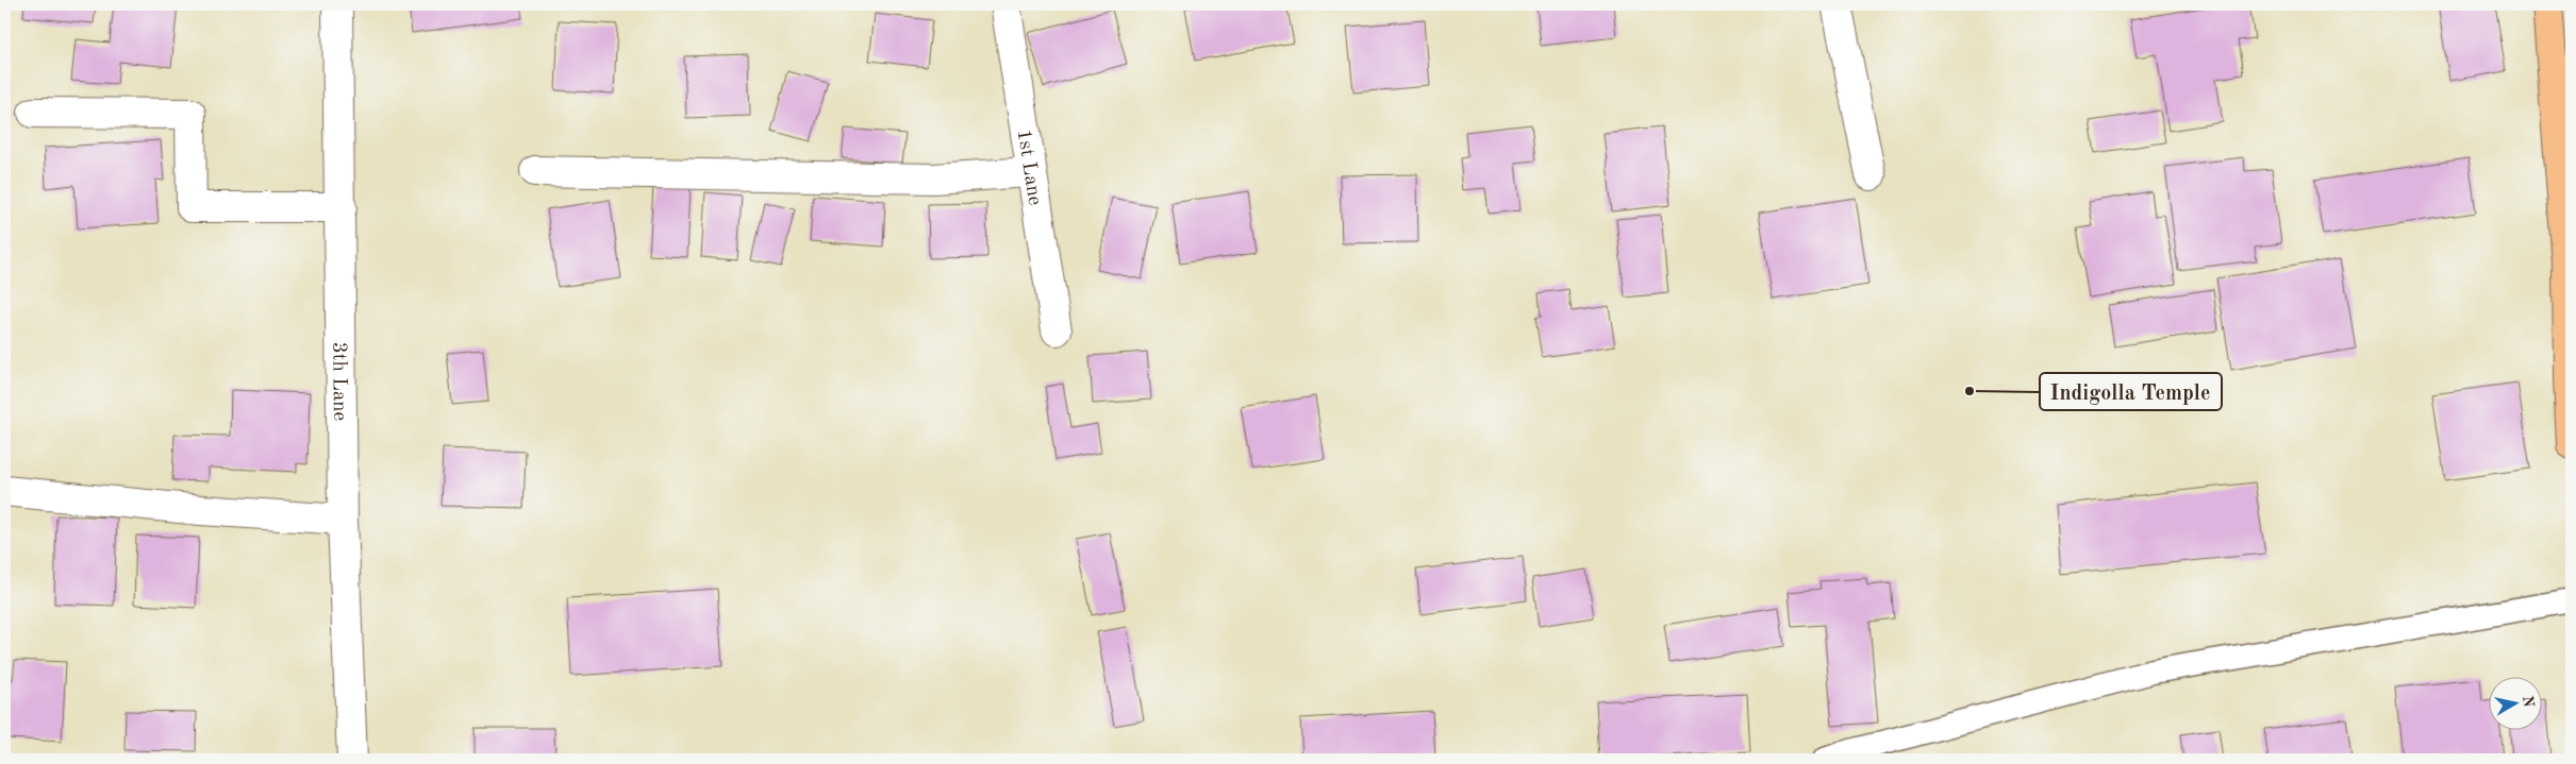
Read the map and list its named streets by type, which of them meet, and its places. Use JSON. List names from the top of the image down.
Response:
{
  "streets": {
    "street": ["1st Lane", "3th Lane"]
  },
  "places": ["Indigolla Temple"],
  "north": "right"
}
